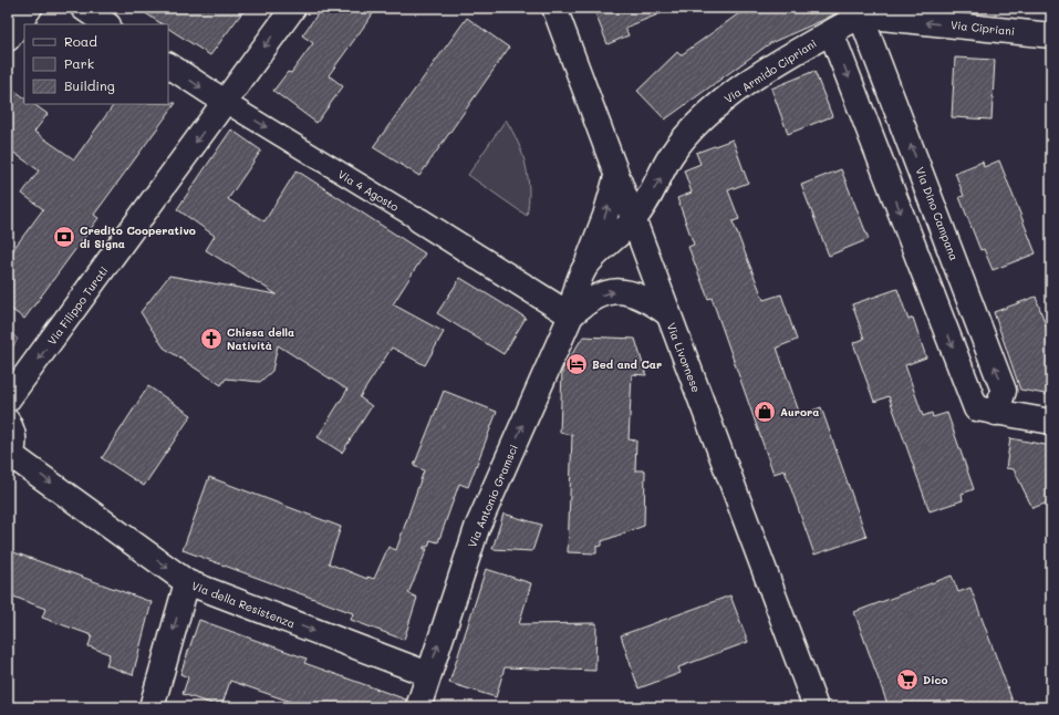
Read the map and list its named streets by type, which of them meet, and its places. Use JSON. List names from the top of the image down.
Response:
{
  "streets": {
    "street": [
      "Via Cipriani",
      "Via Armido Cipriani",
      "Via 4 Agosto",
      "Via Dino Campana",
      "Via Filippo Turati",
      "Via Livornese",
      "Via Antonio Gramsci",
      "Via della Resistenza"
    ]
  },
  "crossings": [
    ["Via Cipriani", "Via Armido Cipriani"],
    ["Via Cipriani", "Via Dino Campana"],
    ["Via Armido Cipriani", "Via Dino Campana"],
    ["Via Armido Cipriani", "Via Livornese"],
    ["Via Armido Cipriani", "Via Antonio Gramsci"],
    ["Via 4 Agosto", "Via Filippo Turati"],
    ["Via 4 Agosto", "Via Antonio Gramsci"],
    ["Via Livornese", "Via Antonio Gramsci"],
    ["Via Antonio Gramsci", "Via della Resistenza"]
  ],
  "one_way": [
    "Via Cipriani",
    "Via Armido Cipriani",
    "Via 4 Agosto",
    "Via Filippo Turati",
    "Via Antonio Gramsci",
    "Via della Resistenza"
  ],
  "places": {
    "bank": ["Credito Cooperativo di Signa"],
    "church": ["Chiesa della Natività"],
    "hotel": ["Bed and Car"],
    "shop": ["Aurora"],
    "supermarket": ["Dico"]
  },
  "legend": ["Road", "Park", "Building"]
}
